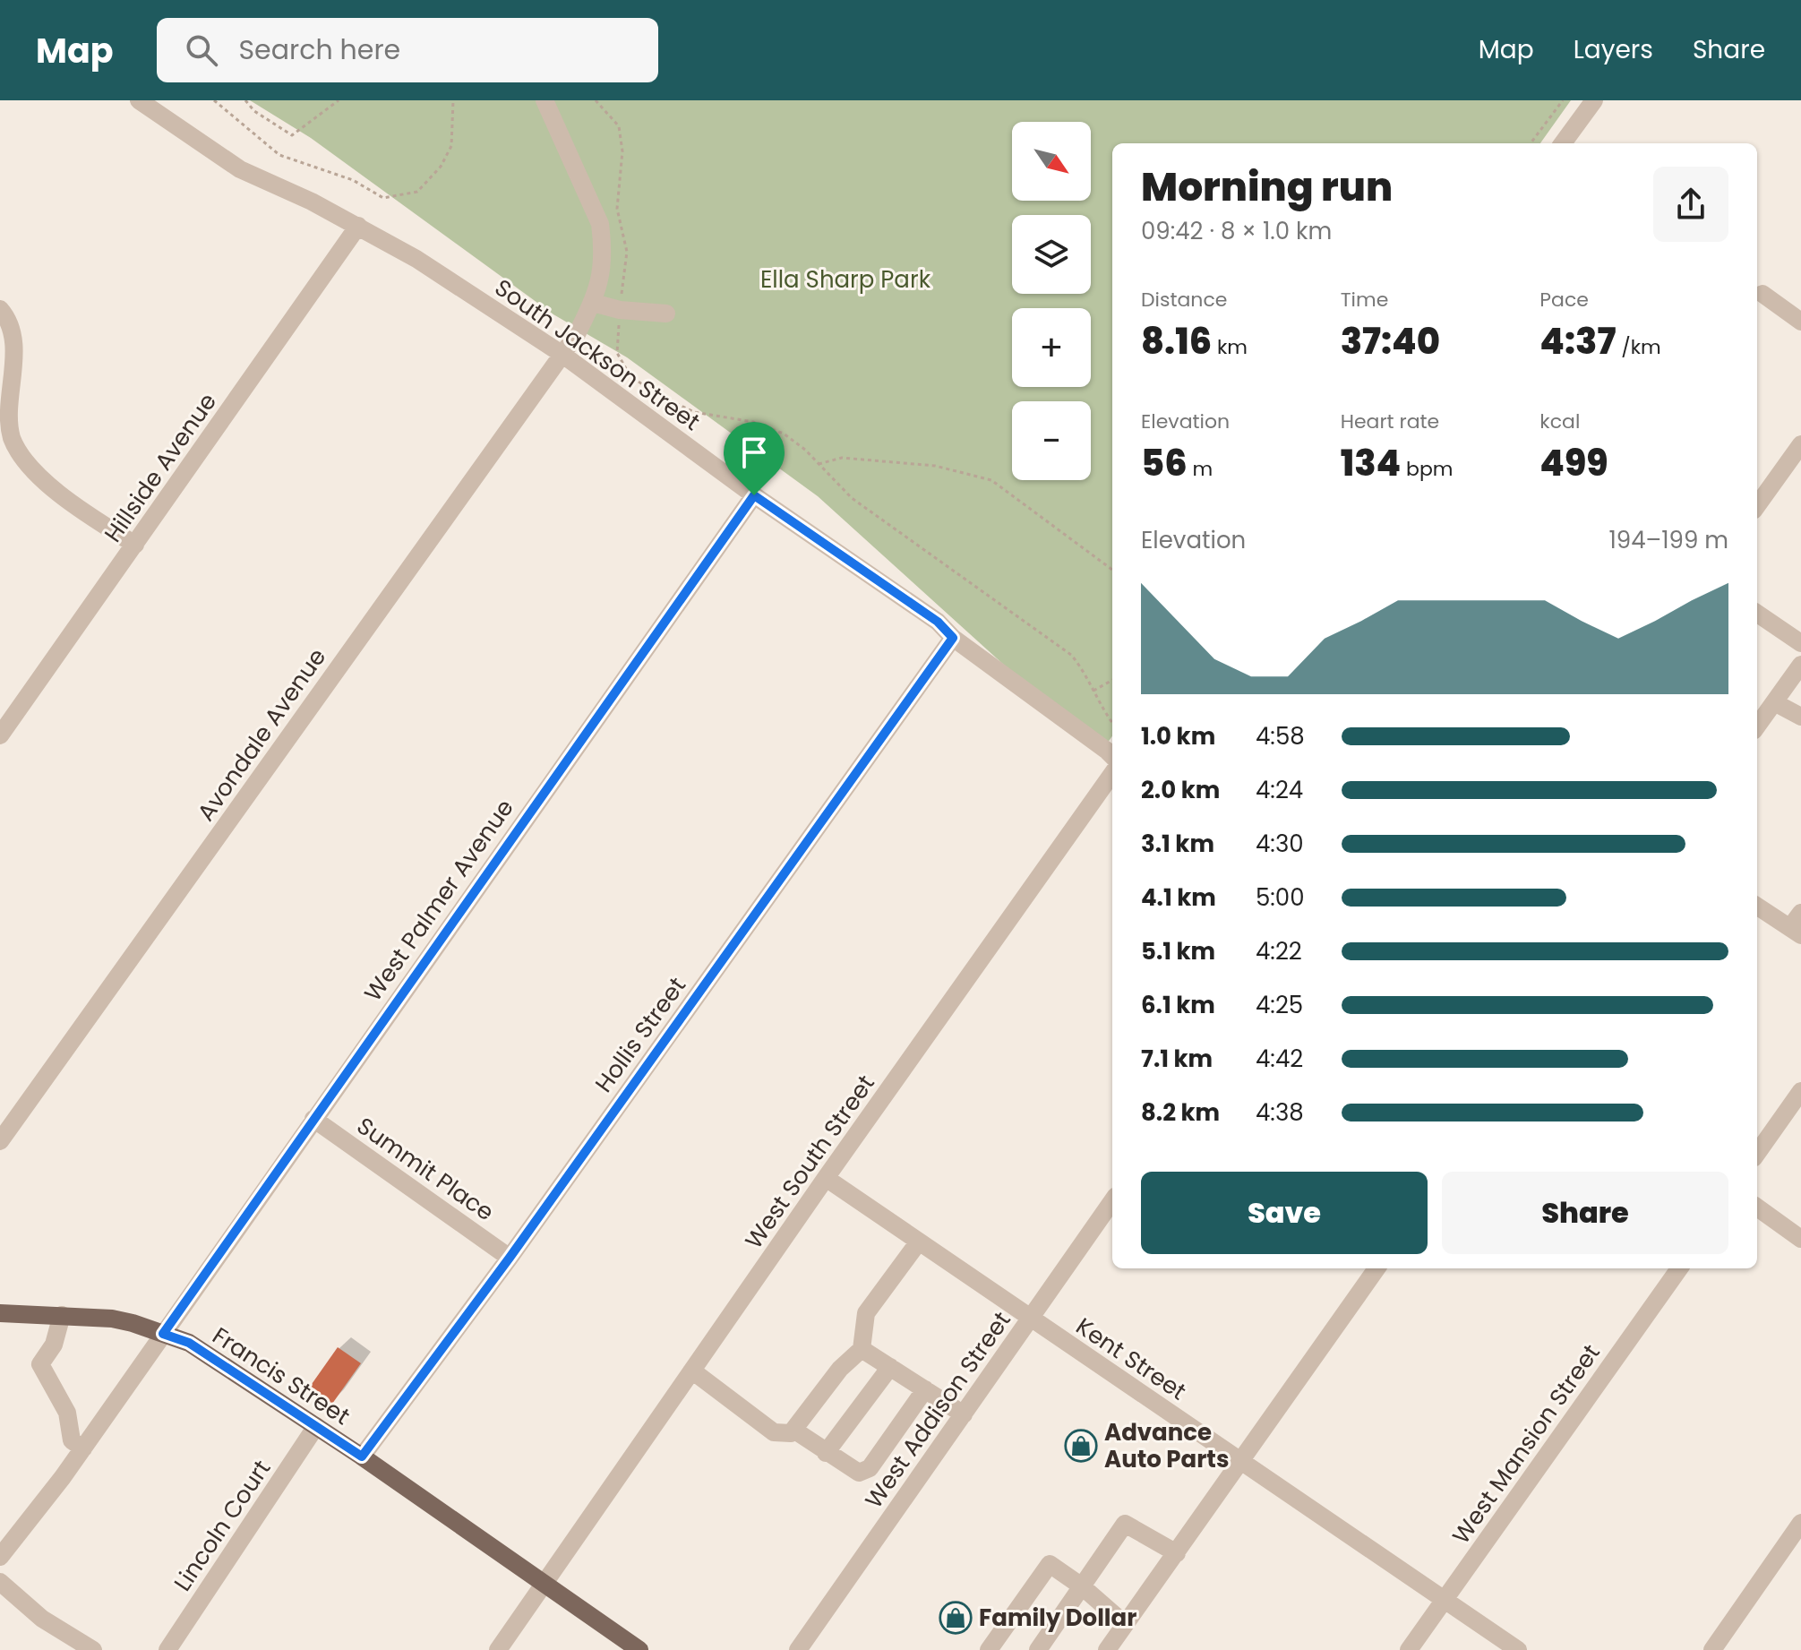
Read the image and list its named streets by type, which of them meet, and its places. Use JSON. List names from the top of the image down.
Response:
{
  "streets": {
    "main road": ["Francis Street"],
    "street": [
      "South Jackson Street",
      "Hillside Avenue",
      "Avondale Avenue",
      "West Palmer Avenue",
      "Hollis Street",
      "West South Street",
      "Summit Place",
      "Kent Street",
      "West Addison Street",
      "West Mansion Street",
      "Lincoln Court"
    ]
  },
  "crossings": [
    ["South Jackson Street", "Hillside Avenue"],
    ["South Jackson Street", "Avondale Avenue"],
    ["South Jackson Street", "West Palmer Avenue"],
    ["South Jackson Street", "Hollis Street"],
    ["West Palmer Avenue", "Summit Place"],
    ["West Palmer Avenue", "Francis Street"],
    ["Hollis Street", "Summit Place"],
    ["Hollis Street", "Francis Street"],
    ["West South Street", "Kent Street"],
    ["West South Street", "Francis Street"],
    ["Kent Street", "West Addison Street"],
    ["Kent Street", "West Mansion Street"],
    ["Francis Street", "Lincoln Court"]
  ],
  "parks": ["Ella Sharp Park"],
  "places": {
    "shop": ["Advance Auto Parts", "Family Dollar"]
  },
  "north": "bottom right",
  "page": {
    "header": "Map",
    "search": "Search here",
    "nav": ["Map", "Layers", "Share"],
    "map_buttons": ["+", "−"],
    "heading": ["Morning run", "09:42 · 8 × 1.0 km"],
    "stats": [
      ["Distance", "8.16 km"],
      ["Time", "37:40"],
      ["Pace", "4:37 /km"],
      ["Elevation", "56 m"],
      ["Heart rate", "134 bpm"],
      ["kcal", "499"]
    ],
    "chart": ["Elevation", "194–199 m"],
    "list": [
      {
        "name": "1.0 km",
        "note": "4:58"
      },
      {
        "name": "2.0 km",
        "note": "4:24"
      },
      {
        "name": "3.1 km",
        "note": "4:30"
      },
      {
        "name": "4.1 km",
        "note": "5:00"
      },
      {
        "name": "5.1 km",
        "note": "4:22"
      },
      {
        "name": "6.1 km",
        "note": "4:25"
      },
      {
        "name": "7.1 km",
        "note": "4:42"
      },
      {
        "name": "8.2 km",
        "note": "4:38"
      }
    ],
    "buttons": ["Save", "Share"]
  }
}
